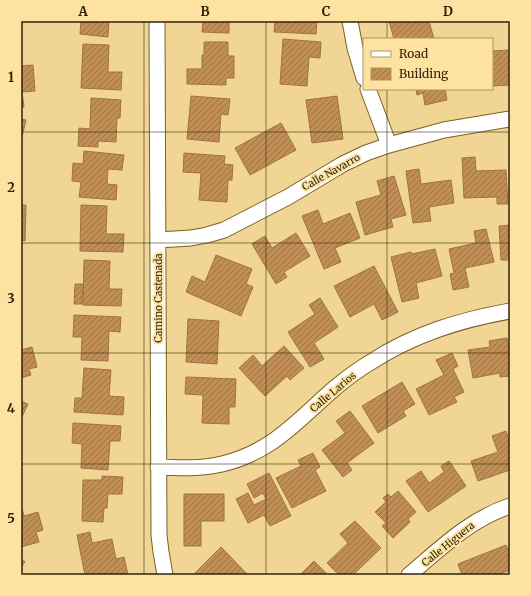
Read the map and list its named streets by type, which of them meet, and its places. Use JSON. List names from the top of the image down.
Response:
{
  "streets": {
    "street": [
      "Calle Navarro",
      "Camino Castenada",
      "Calle Larios",
      "Calle Higuera"
    ]
  },
  "crossings": [
    ["Calle Navarro", "Camino Castenada"],
    ["Camino Castenada", "Calle Larios"]
  ],
  "legend": ["Road", "Building"],
  "grid": {
    "columns": [
      "A",
      "B",
      "C",
      "D"
    ],
    "rows": [
      "1",
      "2",
      "3",
      "4",
      "5"
    ]
  }
}
